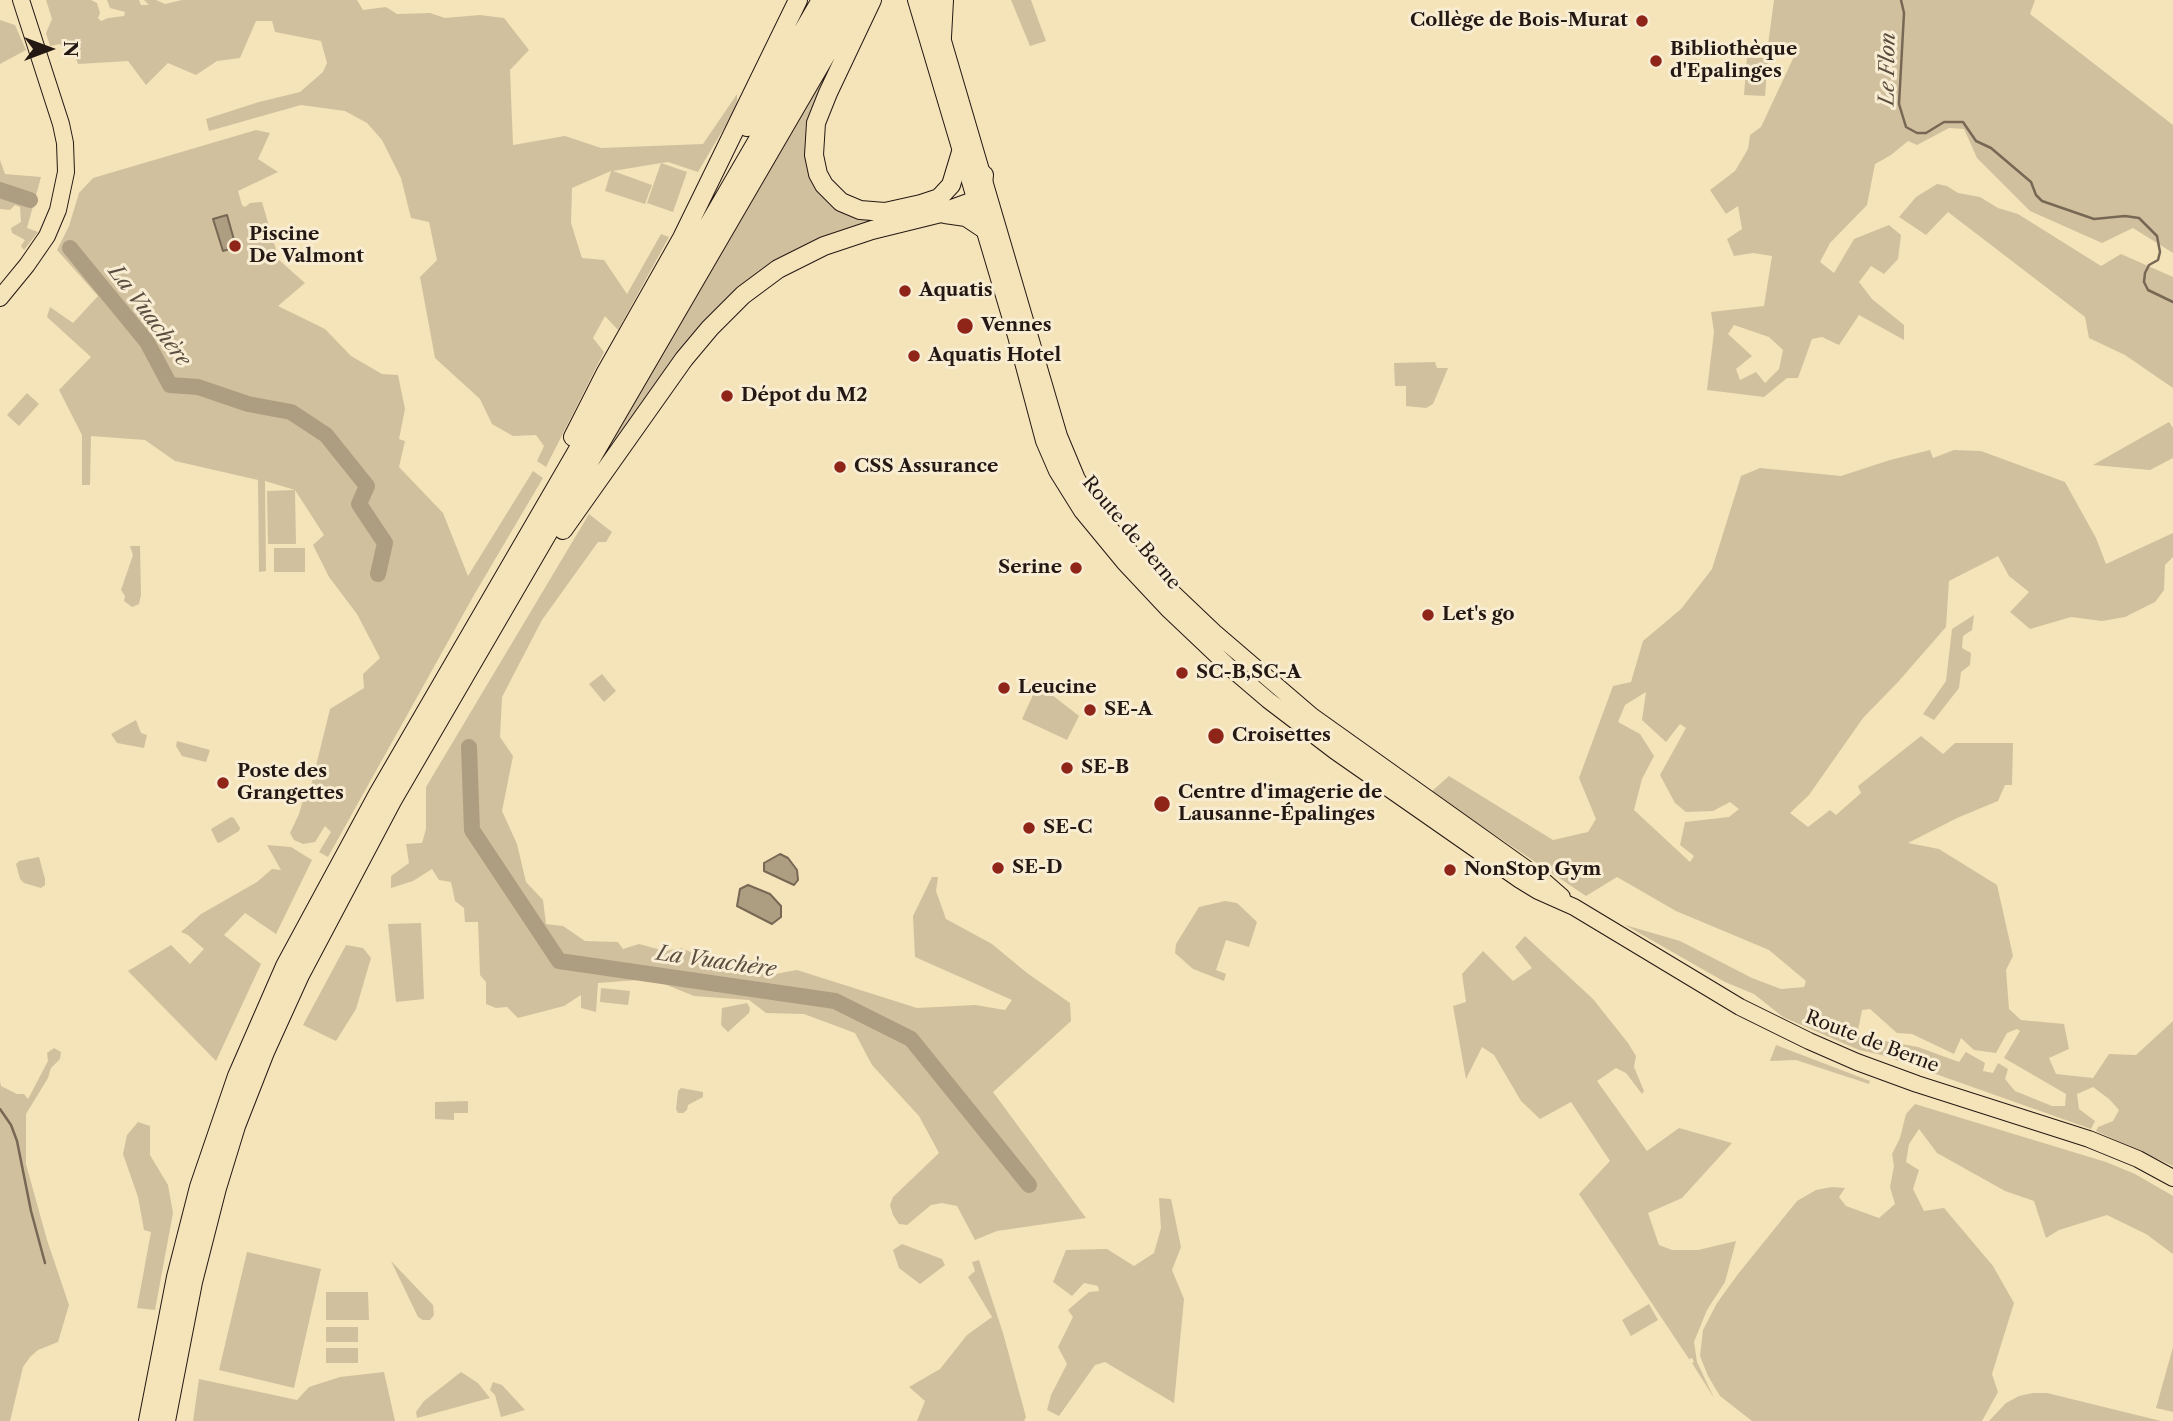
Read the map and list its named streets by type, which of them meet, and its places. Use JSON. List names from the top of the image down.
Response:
{
  "streets": {
    "main road": ["Route de Berne"]
  },
  "water": ["Le Flon", "La Vuachère"],
  "places": [
    "Collège de Bois-Murat",
    "Bibliothèque d'Epalinges",
    "Piscine De Valmont",
    "Aquatis",
    "Vennes",
    "Aquatis Hotel",
    "Dépot du M2",
    "CSS Assurance",
    "Serine",
    "Let's go",
    "SC-B,SC-A",
    "Leucine",
    "SE-A",
    "Croisettes",
    "SE-B",
    "Poste des Grangettes",
    "Centre d'imagerie de Lausanne-Épalinges",
    "SE-C",
    "SE-D",
    "NonStop Gym"
  ],
  "north": "right"
}
